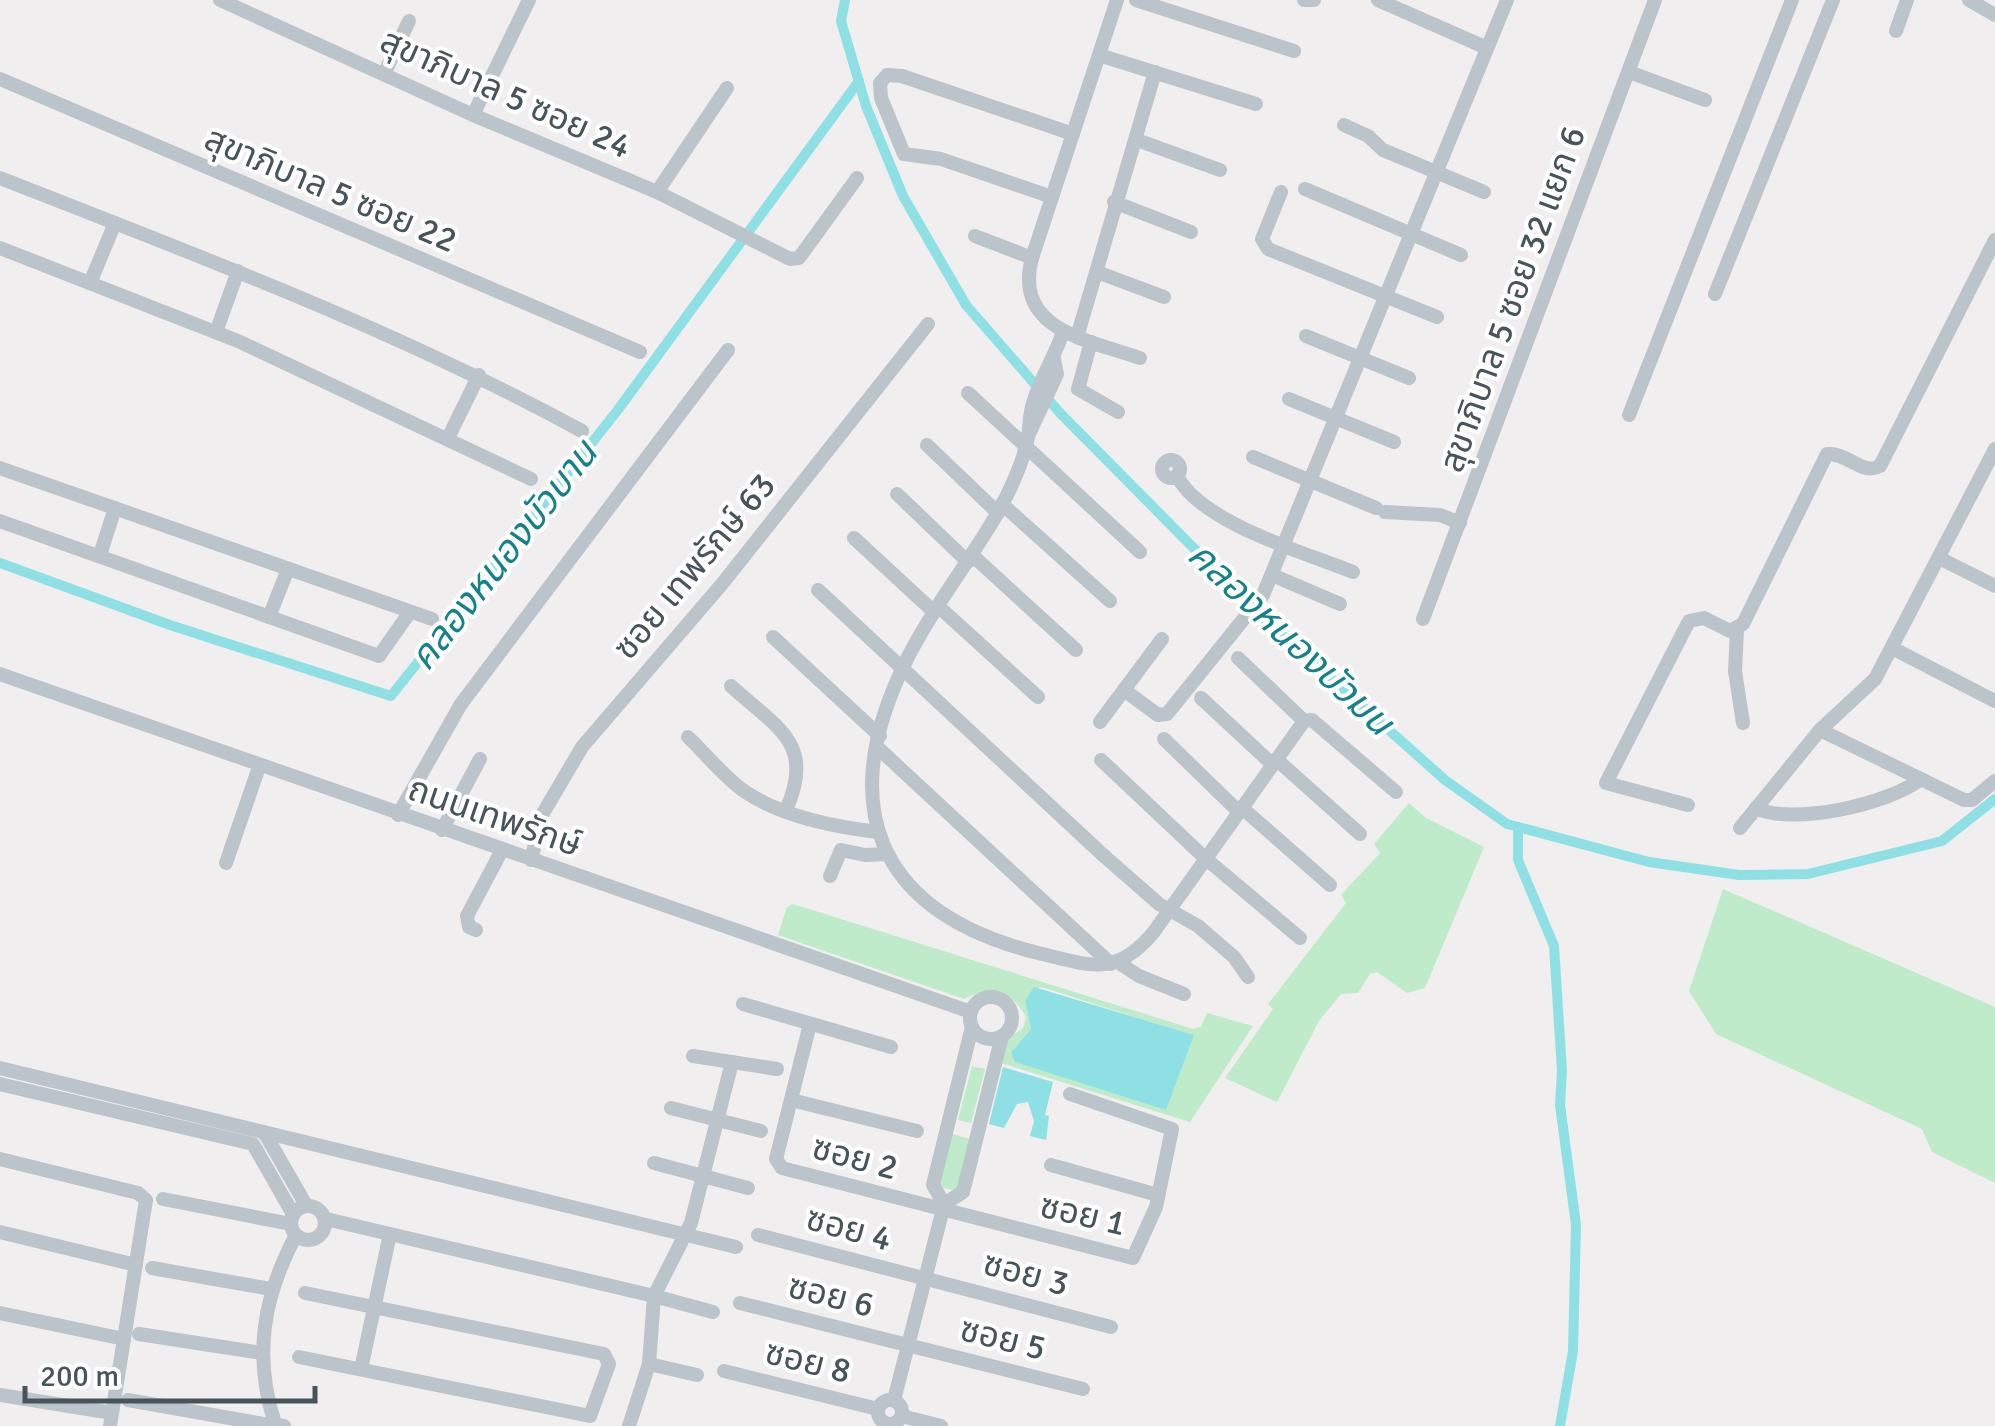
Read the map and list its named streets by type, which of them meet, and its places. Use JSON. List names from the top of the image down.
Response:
{
  "streets": {
    "street": [
      "สุขาภิบาล 5 ซอย 24",
      "สุขาภิบาล 5 ซอย 22",
      "สุขาภิบาล 5 ซอย 32 แยก 6",
      "ซอย เทพรักษ์ 63",
      "ถนนเทพรักษ์",
      "ซอย 2",
      "ซอย 1",
      "ซอย 4",
      "ซอย 3",
      "ซอย 6",
      "ซอย 5",
      "ซอย 8"
    ]
  },
  "crossings": [
    ["ซอย เทพรักษ์ 63", "ถนนเทพรักษ์"],
    ["ซอย 2", "ซอย 1"],
    ["ซอย 4", "ซอย 3"],
    ["ซอย 6", "ซอย 5"]
  ],
  "water": ["คลองหนองบัวบาน", "คลองหนองบัวมน"],
  "scale_bar": "200 m"
}
